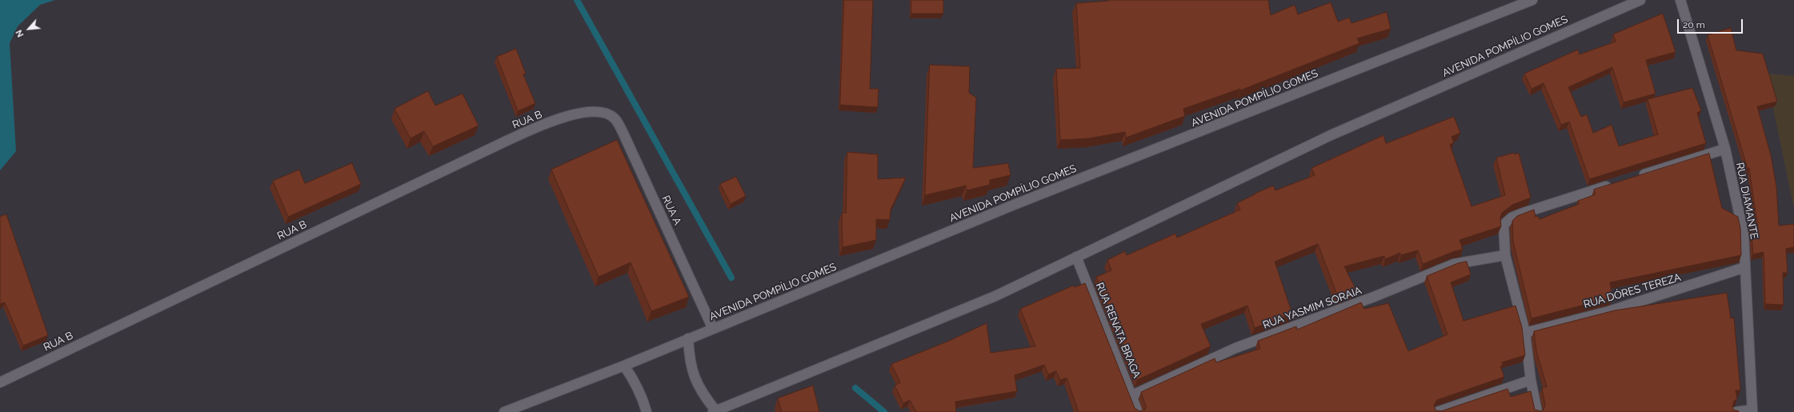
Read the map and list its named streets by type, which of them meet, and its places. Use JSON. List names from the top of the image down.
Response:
{
  "streets": {
    "street": [
      "AVENIDA POMPÍLIO GOMES",
      "RUA B",
      "RUA DIAMANTE",
      "RUA A",
      "RUA DÓRES TEREZA",
      "RUA YASMIM SORAIA",
      "RUA RENATA BRAGA"
    ]
  },
  "crossings": [
    ["AVENIDA POMPÍLIO GOMES", "RUA A"],
    ["AVENIDA POMPÍLIO GOMES", "RUA RENATA BRAGA"],
    ["RUA B", "RUA A"],
    ["RUA DIAMANTE", "RUA DÓRES TEREZA"],
    ["RUA YASMIM SORAIA", "RUA RENATA BRAGA"]
  ],
  "scale_bar": "20 m",
  "north": "bottom left"
}
